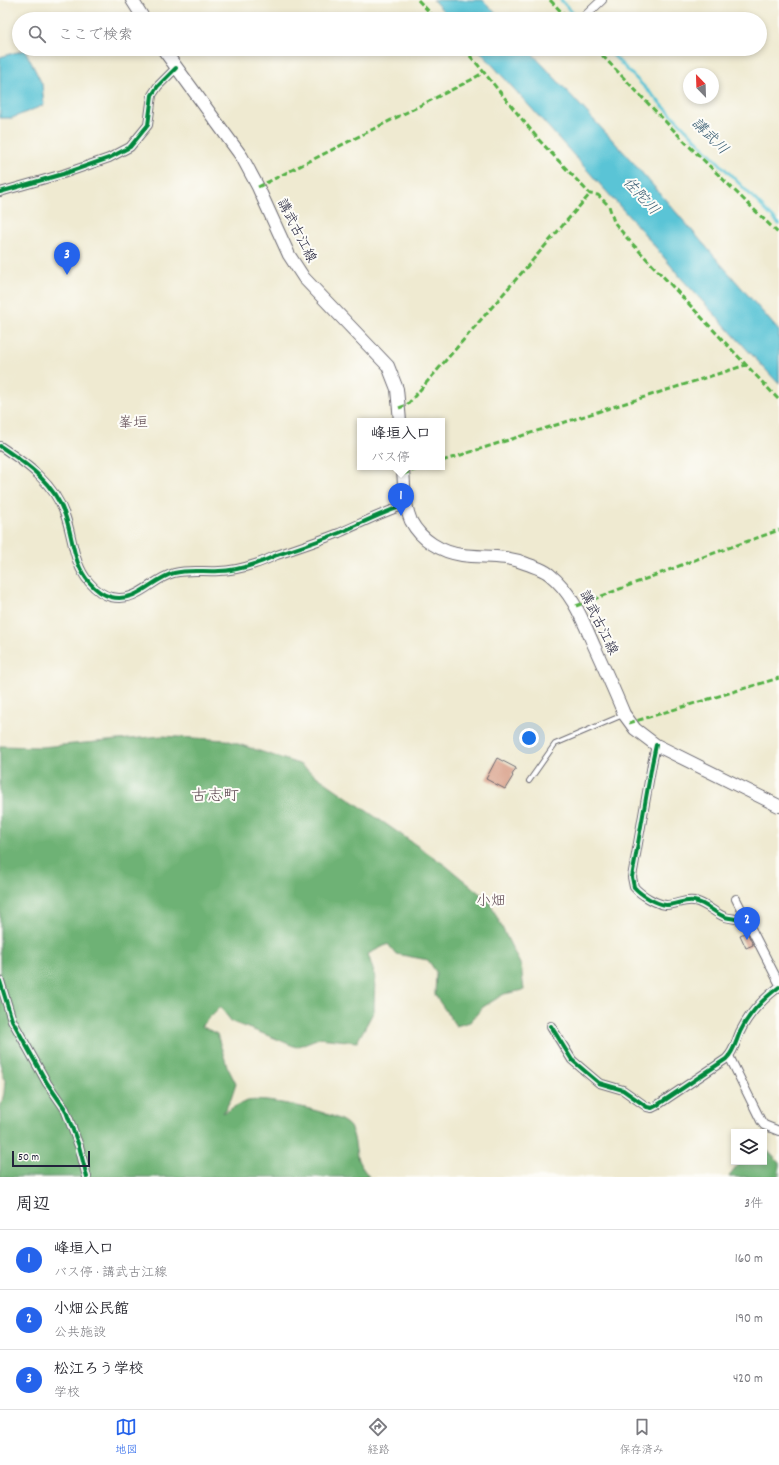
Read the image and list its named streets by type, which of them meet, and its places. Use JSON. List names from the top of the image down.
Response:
{
  "streets": {
    "main road": ["講武古江線"]
  },
  "districts": ["峯垣", "古志町", "小畑"],
  "water": ["講武川", "佐陀川"],
  "scale_bar": "50 m",
  "north": "top left",
  "page": {
    "search": "ここで検索",
    "pins": ["3", "1", "2"],
    "popup": ["峰垣入口", "バス停"],
    "scale": "50 m",
    "heading": ["周辺", "3件"],
    "list": [
      {
        "mark": "1",
        "name": "峰垣入口",
        "note": "バス停 · 講武古江線",
        "value": "160 m"
      },
      {
        "mark": "2",
        "name": "小畑公民館",
        "note": "公共施設",
        "value": "190 m"
      },
      {
        "mark": "3",
        "name": "松江ろう学校",
        "note": "学校",
        "value": "420 m"
      }
    ],
    "nav": ["地図", "経路", "保存済み"]
  }
}
